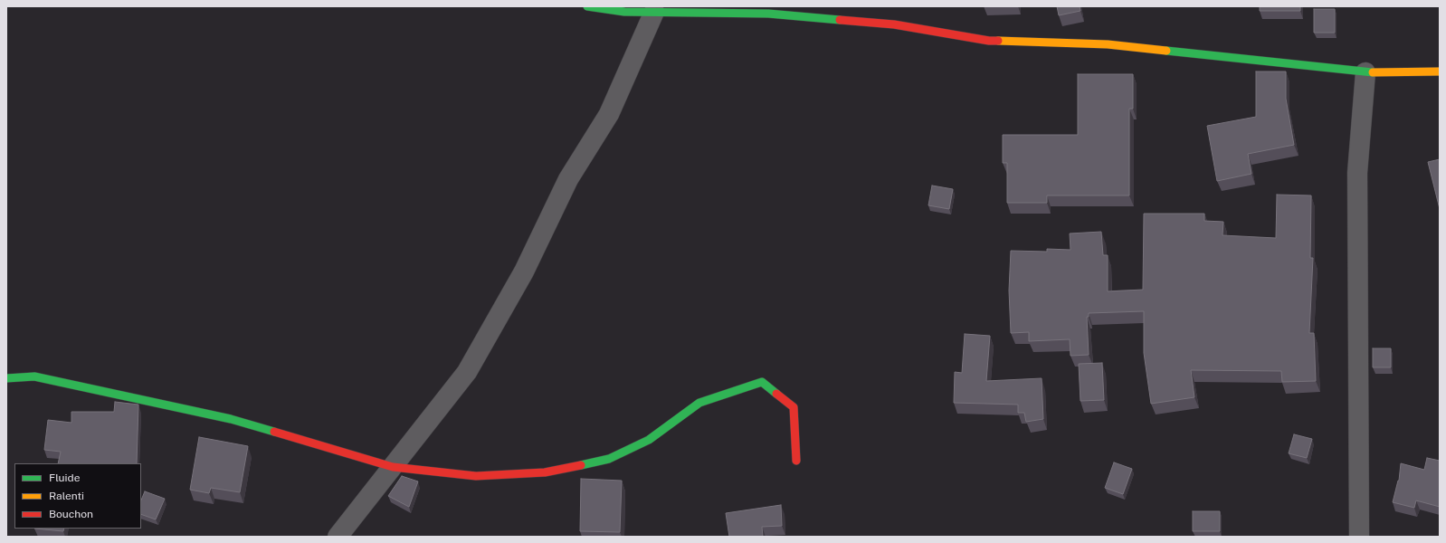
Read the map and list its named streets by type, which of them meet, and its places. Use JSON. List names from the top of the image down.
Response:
{
  "legend": ["Fluide", "Ralenti", "Bouchon"]
}
